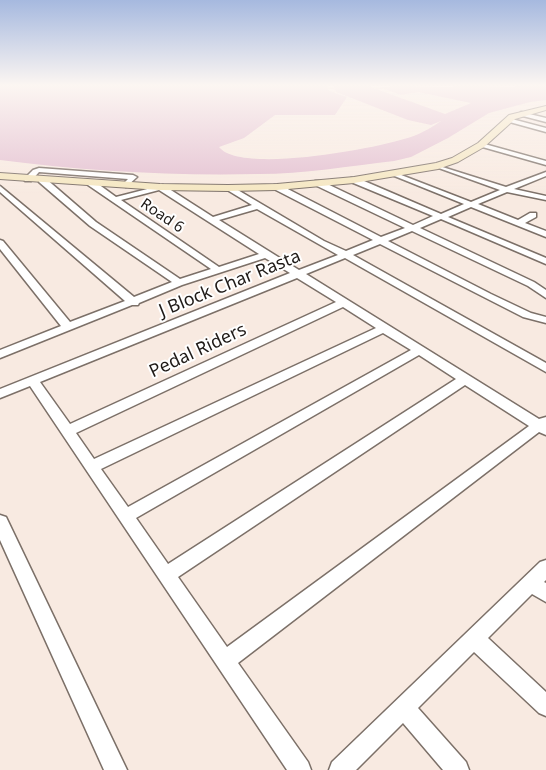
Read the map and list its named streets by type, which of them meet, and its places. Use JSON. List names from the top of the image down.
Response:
{
  "streets": {
    "street": ["Road 6", "J Block Char Rasta", "Pedal Riders"]
  },
  "crossings": [
    ["Road 6", "J Block Char Rasta"]
  ]
}
